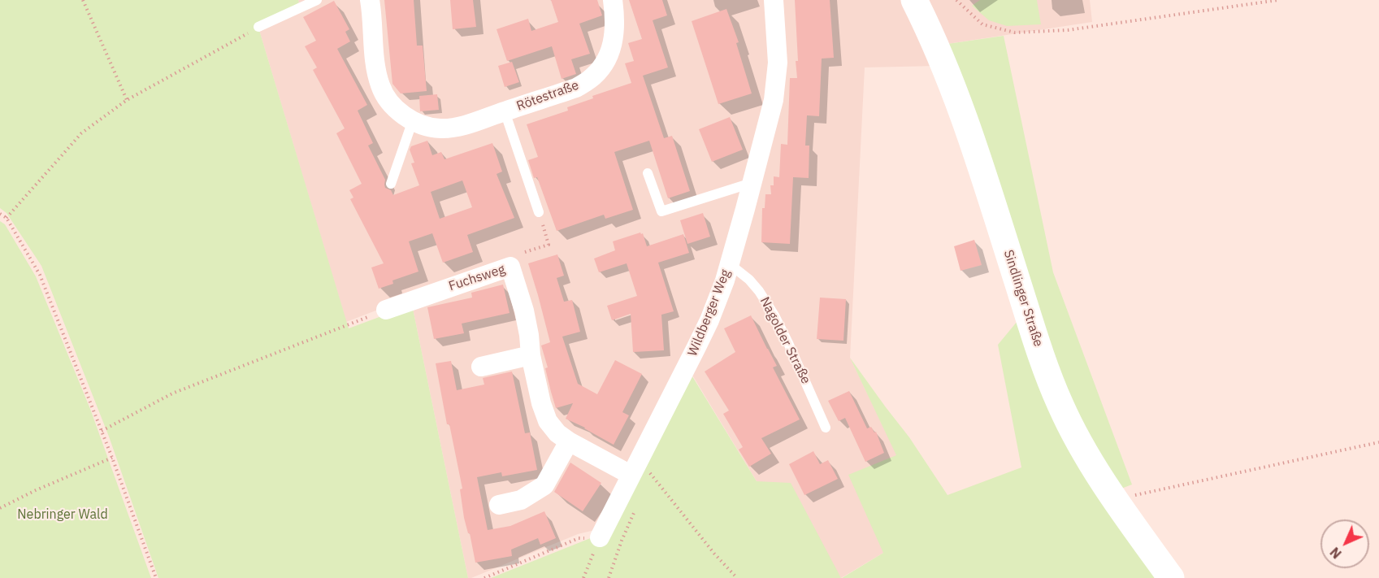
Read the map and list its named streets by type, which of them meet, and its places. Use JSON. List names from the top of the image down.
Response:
{
  "streets": {
    "street": [
      "Rötestraße",
      "Fuchsweg",
      "Sindlinger Straße",
      "Wildberger Weg"
    ],
    "lane": ["Nagolder Straße"]
  },
  "crossings": [
    ["Fuchsweg", "Wildberger Weg"],
    ["Wildberger Weg", "Nagolder Straße"]
  ],
  "parks": ["Nebringer Wald"],
  "north": "bottom left"
}
